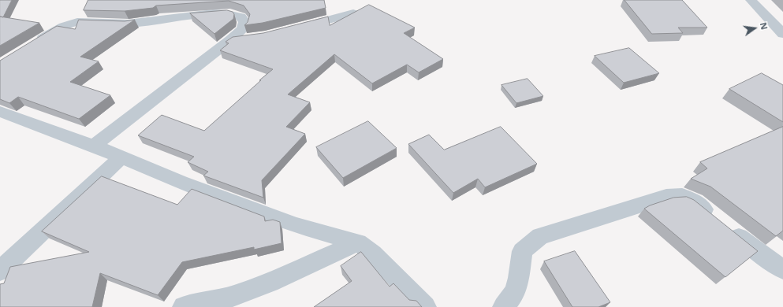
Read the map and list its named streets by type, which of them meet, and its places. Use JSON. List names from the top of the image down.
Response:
{
  "north": "right"
}
